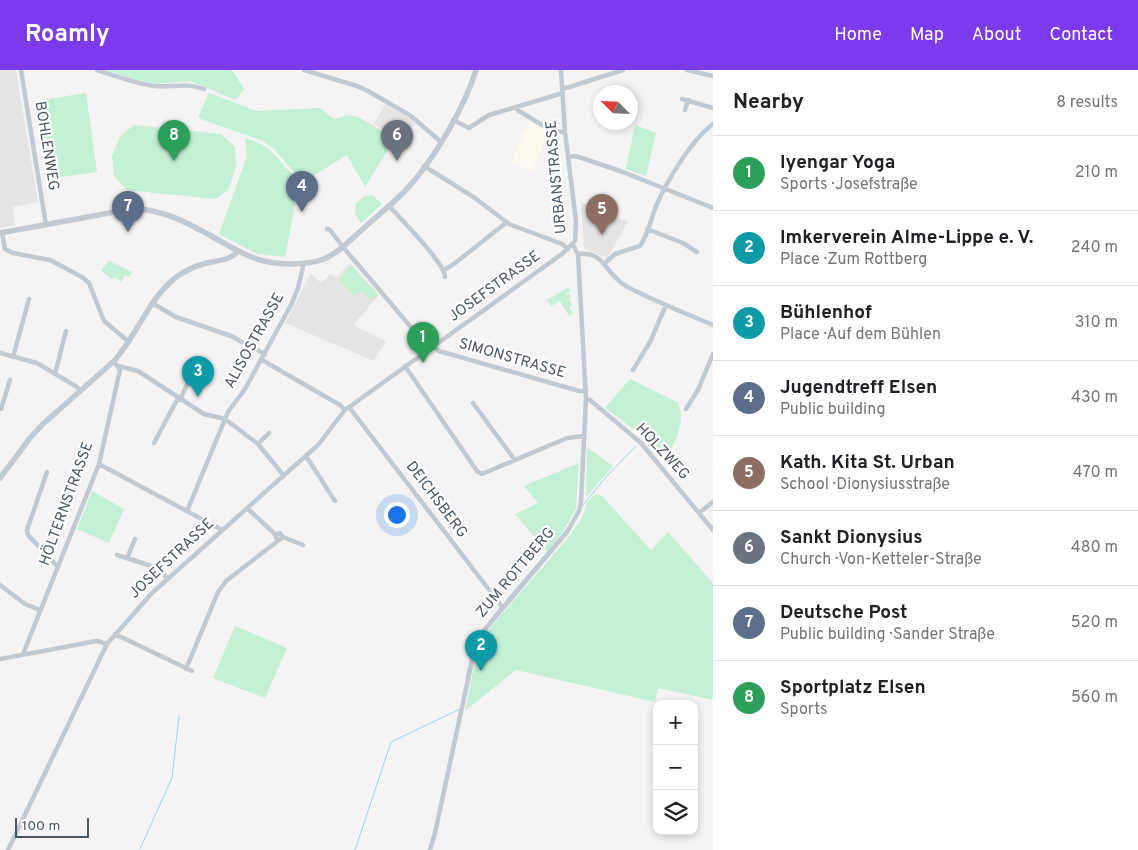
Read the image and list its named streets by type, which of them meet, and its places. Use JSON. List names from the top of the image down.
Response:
{
  "streets": {
    "street": [
      "BOHLENWEG",
      "URBANSTRASSE",
      "JOSEFSTRASSE",
      "ALISOSTRASSE",
      "SIMONSTRASSE",
      "HOLZWEG",
      "DEICHSBERG",
      "HÖLTERNSTRASSE",
      "ZUM ROTTBERG"
    ]
  },
  "crossings": [
    ["URBANSTRASSE", "JOSEFSTRASSE"],
    ["URBANSTRASSE", "SIMONSTRASSE"],
    ["URBANSTRASSE", "HOLZWEG"],
    ["URBANSTRASSE", "ZUM ROTTBERG"],
    ["JOSEFSTRASSE", "SIMONSTRASSE"],
    ["JOSEFSTRASSE", "DEICHSBERG"],
    ["ALISOSTRASSE", "DEICHSBERG"],
    ["HOLZWEG", "ZUM ROTTBERG"],
    ["DEICHSBERG", "ZUM ROTTBERG"]
  ],
  "scale_bar": "100 m",
  "north": "top left",
  "page": {
    "header": "Roamly",
    "nav": [
      "Home",
      "Map",
      "About",
      "Contact"
    ],
    "heading": ["Nearby", "8 results"],
    "pins": [
      "6",
      "8",
      "4",
      "7",
      "5",
      "1",
      "3",
      "2"
    ],
    "list": [
      {
        "mark": "1",
        "name": "Iyengar Yoga",
        "note": "Sports · Josefstraße",
        "value": "210 m"
      },
      {
        "mark": "2",
        "name": "Imkerverein Alme-Lippe e. V.",
        "note": "Place · Zum Rottberg",
        "value": "240 m"
      },
      {
        "mark": "3",
        "name": "Bühlenhof",
        "note": "Place · Auf dem Bühlen",
        "value": "310 m"
      },
      {
        "mark": "4",
        "name": "Jugendtreff Elsen",
        "note": "Public building",
        "value": "430 m"
      },
      {
        "mark": "5",
        "name": "Kath. Kita St. Urban",
        "note": "School · Dionysiusstraße",
        "value": "470 m"
      },
      {
        "mark": "6",
        "name": "Sankt Dionysius",
        "note": "Church · Von-Ketteler-Straße",
        "value": "480 m"
      },
      {
        "mark": "7",
        "name": "Deutsche Post",
        "note": "Public building · Sander Straße",
        "value": "520 m"
      },
      {
        "mark": "8",
        "name": "Sportplatz Elsen",
        "note": "Sports",
        "value": "560 m"
      }
    ],
    "map_buttons": ["+", "−"],
    "scale": "100 m"
  }
}
